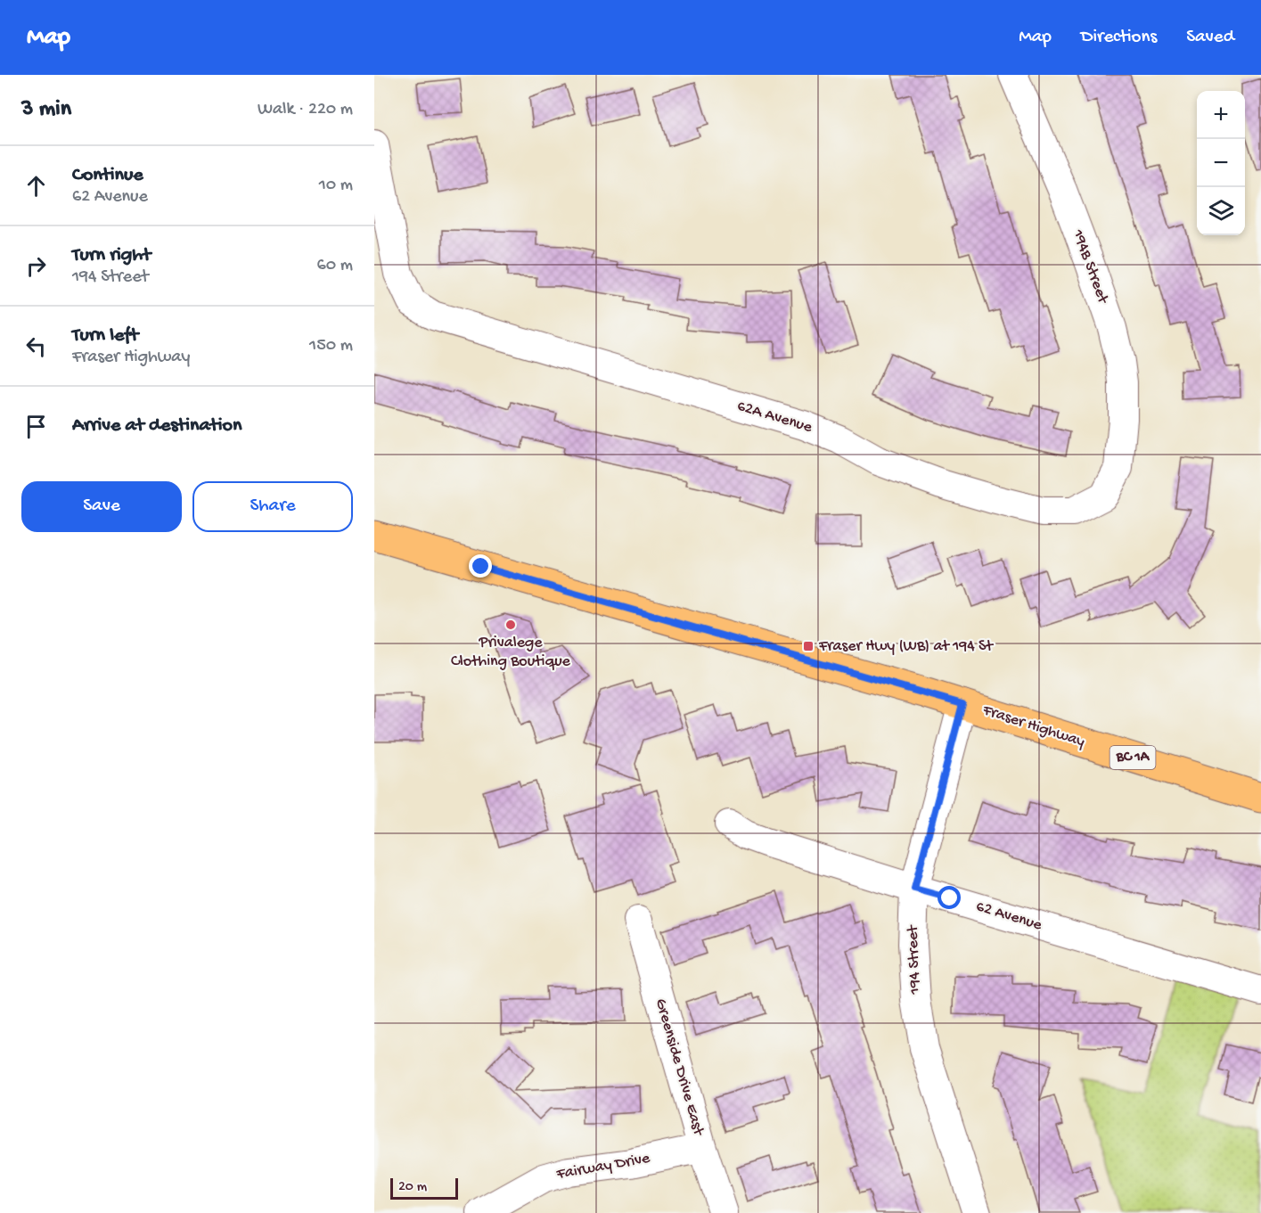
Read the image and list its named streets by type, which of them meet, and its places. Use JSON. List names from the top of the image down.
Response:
{
  "streets": {
    "main road": ["Fraser Highway", "BC 1A"],
    "street": [
      "194B Street",
      "62A Avenue",
      "62 Avenue",
      "194 Street",
      "Greenside Drive East",
      "Fairway Drive"
    ]
  },
  "crossings": [
    ["194B Street", "62A Avenue"],
    ["Fraser Highway", "194 Street"],
    ["62 Avenue", "194 Street"],
    ["Greenside Drive East", "Fairway Drive"]
  ],
  "places": {
    "other": ["Privalege Clothing Boutique"],
    "transit": ["Fraser Hwy (WB) at 194 St"]
  },
  "scale_bar": "20 m",
  "page": {
    "header": "Map",
    "nav": ["Map", "Directions", "Saved"],
    "heading": ["3 min", "Walk · 220 m"],
    "map_buttons": ["+", "−"],
    "list": [
      ["Continue", "62 Avenue", "10 m"],
      ["Turn right", "194 Street", "60 m"],
      ["Turn left", "Fraser Highway", "150 m"],
      "Arrive at destination"
    ],
    "buttons": ["Save", "Share"],
    "scale": "20 m"
  }
}
